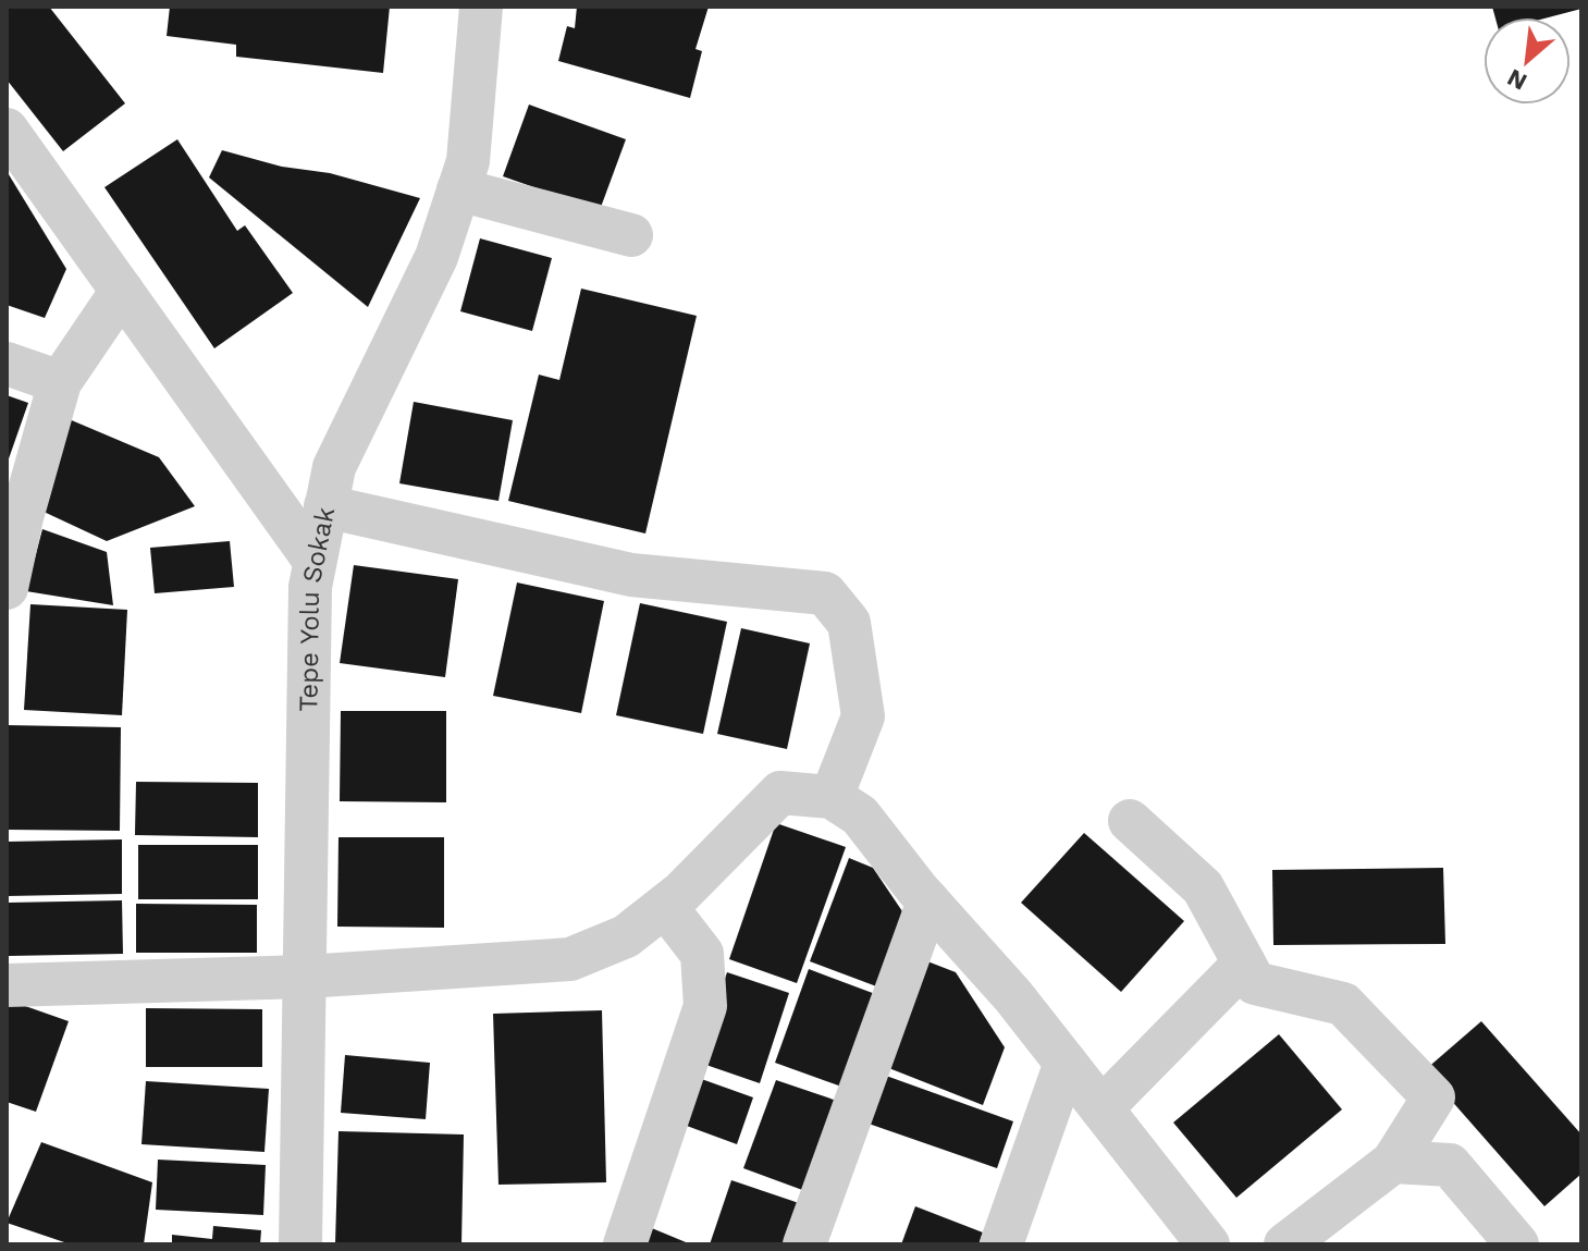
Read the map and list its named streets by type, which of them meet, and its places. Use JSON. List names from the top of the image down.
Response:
{
  "streets": {
    "street": ["Tepe Yolu Sokak"]
  },
  "north": "bottom left"
}
